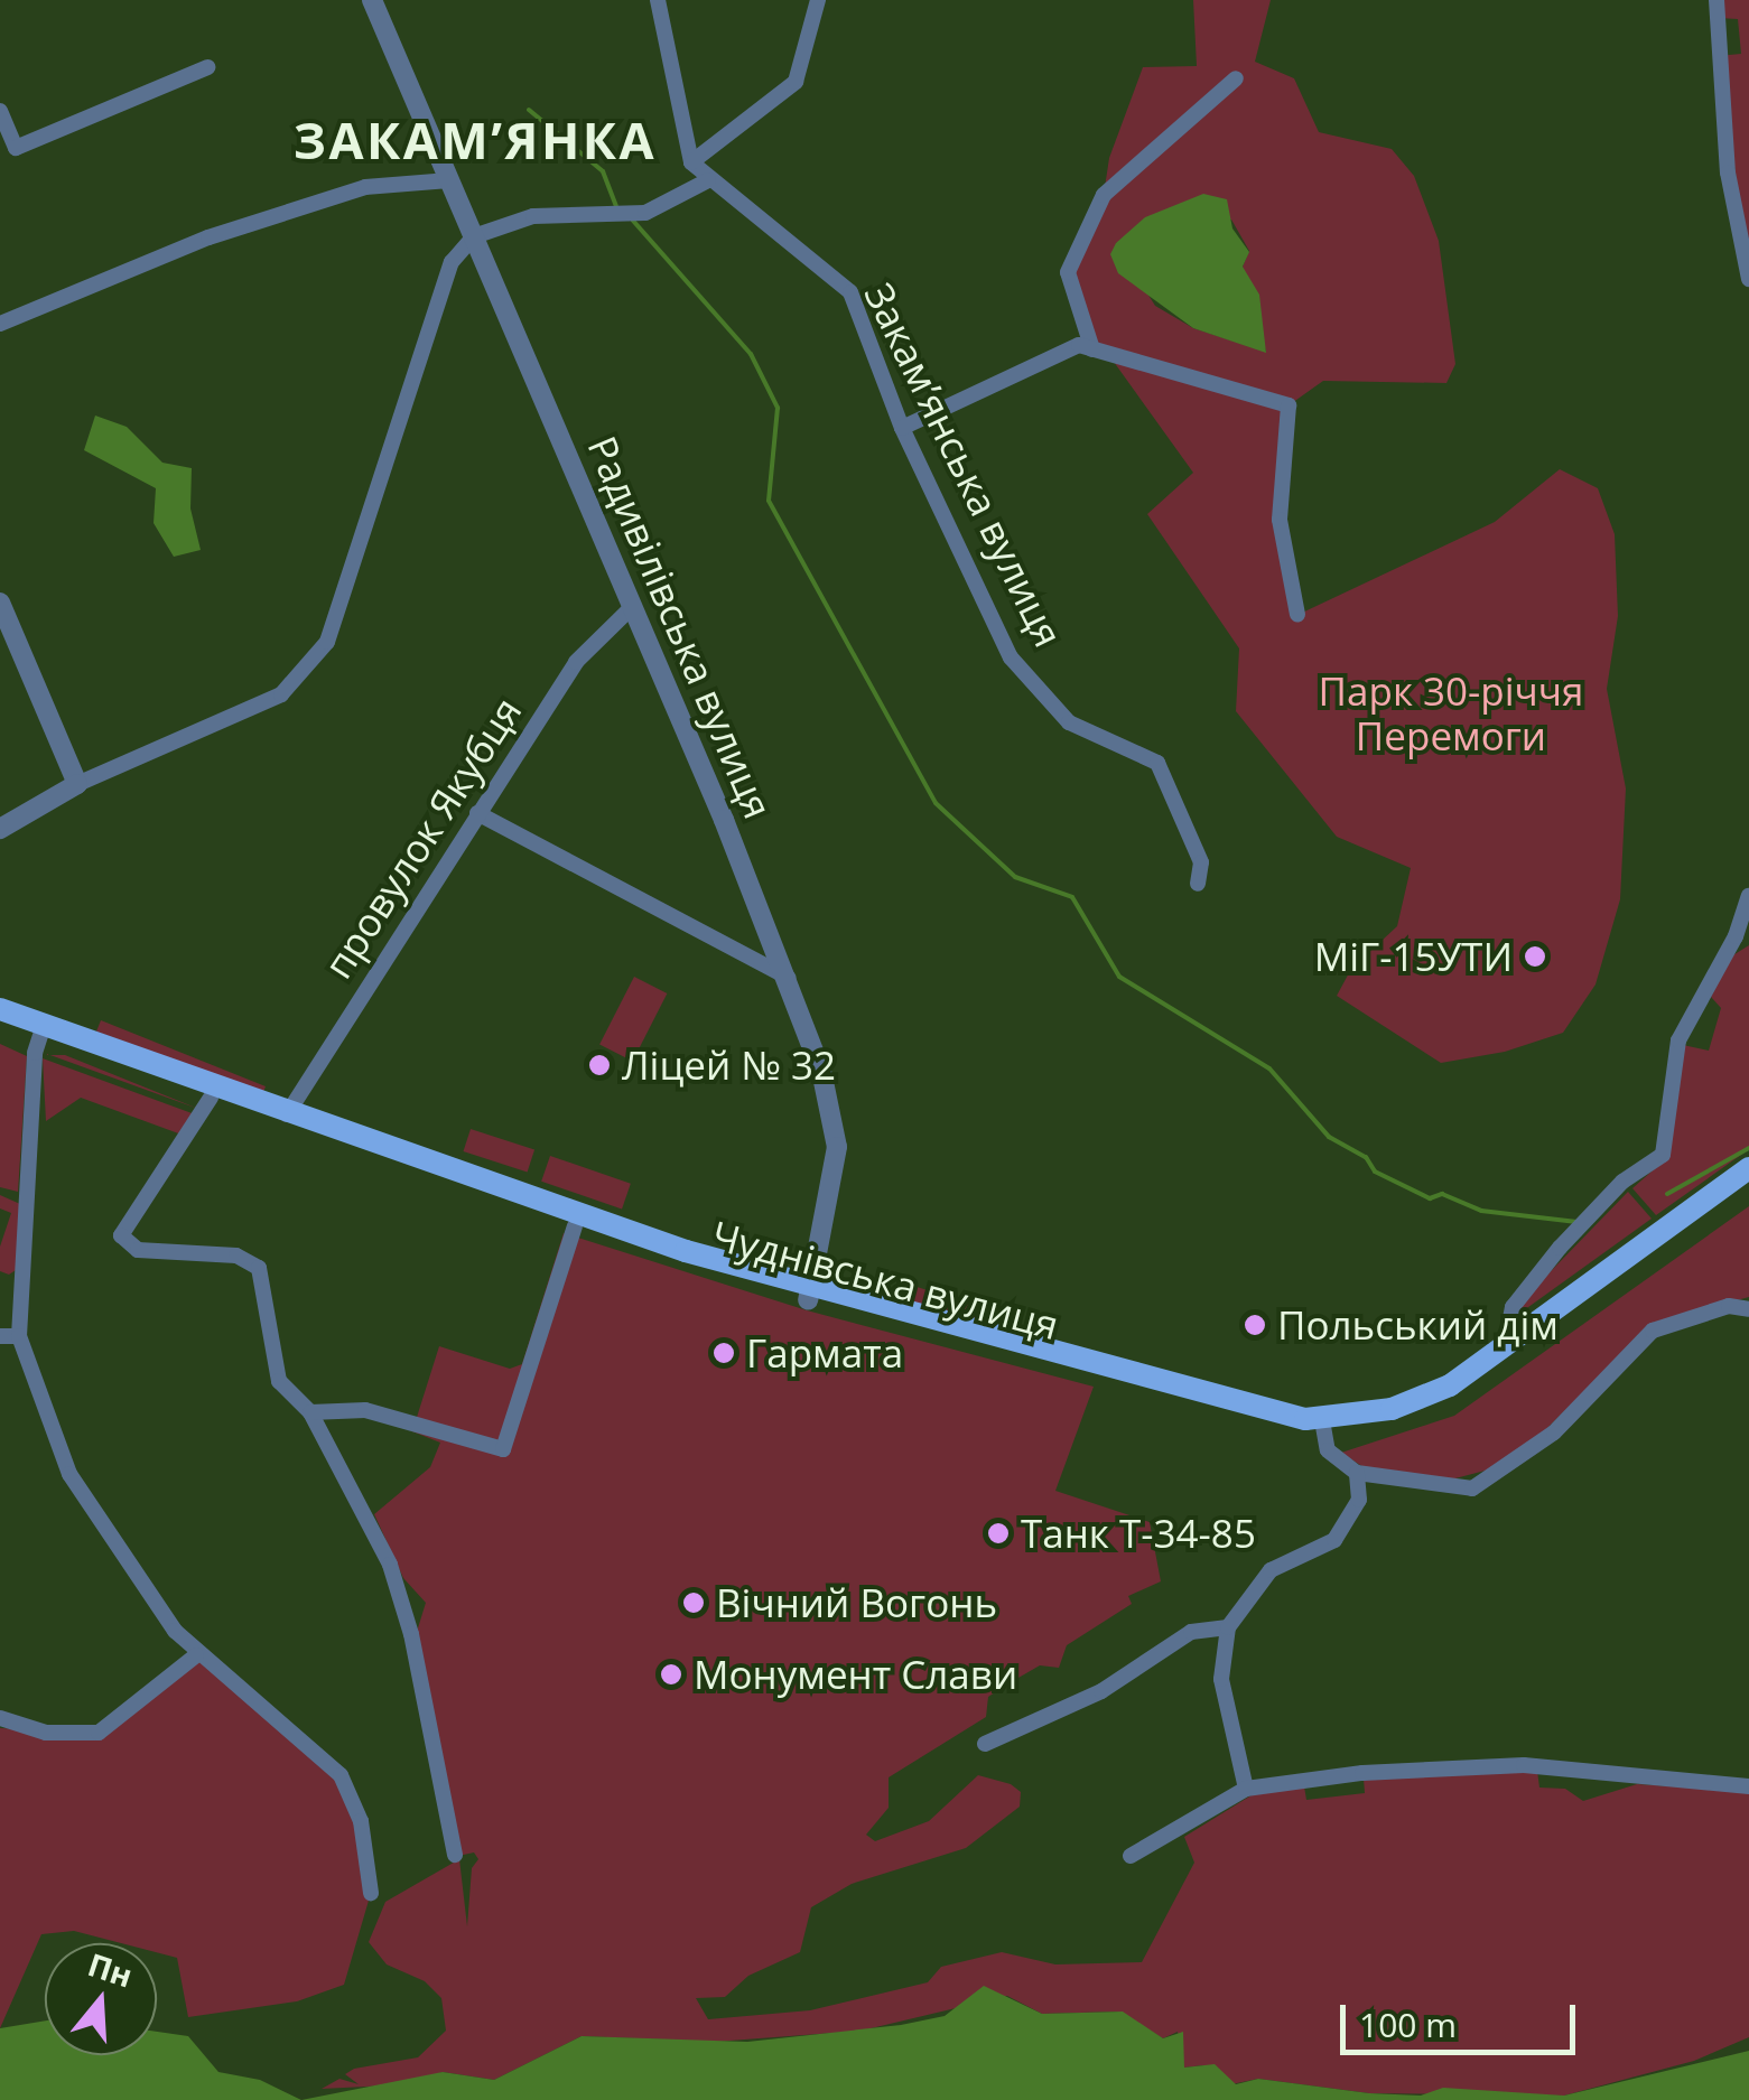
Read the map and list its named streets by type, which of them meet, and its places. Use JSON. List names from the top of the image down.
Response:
{
  "streets": {
    "main road": ["Чуднівська вулиця"],
    "street": ["Закамʼянська вулиця", "Радивілівська вулиця", "провулок Якубця"]
  },
  "crossings": [
    ["Радивілівська вулиця", "провулок Якубця"],
    ["Радивілівська вулиця", "Чуднівська вулиця"],
    ["провулок Якубця", "Чуднівська вулиця"]
  ],
  "districts": ["ЗАКАМ’ЯНКА"],
  "parks": ["Парк 30-річчя Перемоги"],
  "places": [
    "МіГ-15УТИ",
    "Ліцей № 32",
    "Польський дім",
    "Гармата",
    "Танк Т-34-85",
    "Вічний Вогонь",
    "Монумент Слави"
  ],
  "scale_bar": "100 m",
  "north": "top"
}
